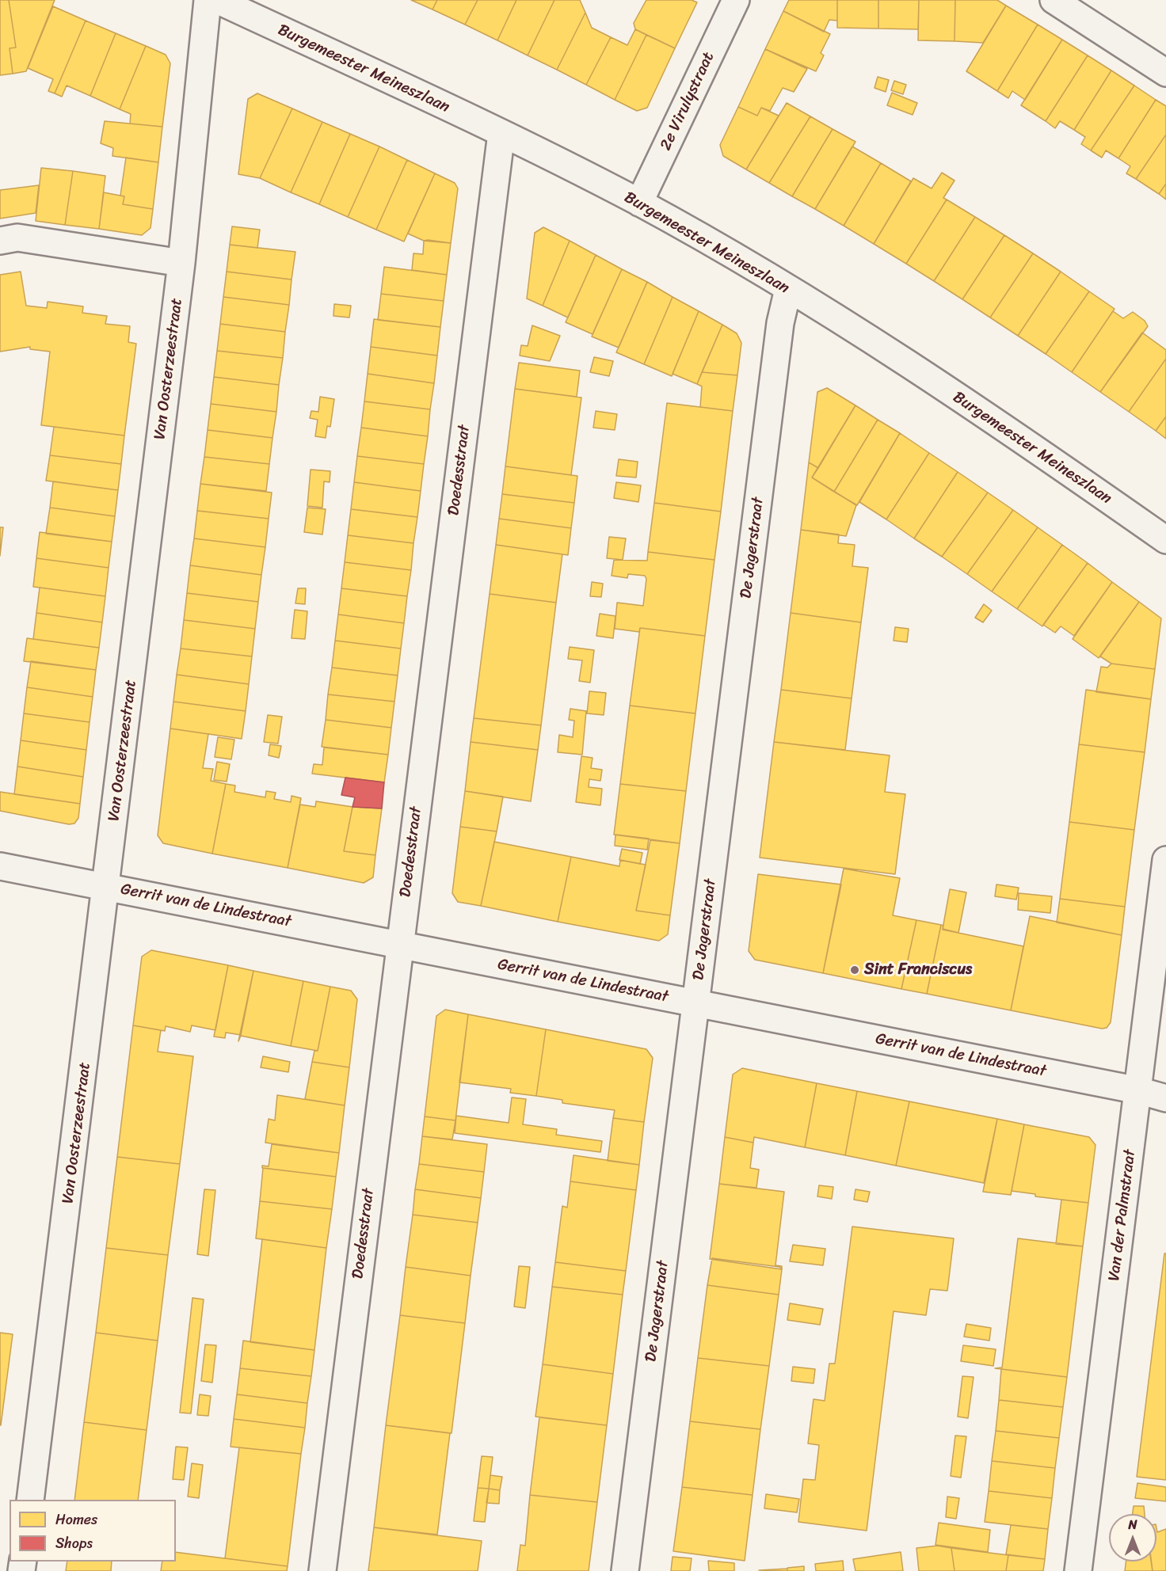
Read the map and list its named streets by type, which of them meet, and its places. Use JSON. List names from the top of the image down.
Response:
{
  "streets": {
    "street": [
      "Burgemeester Meineszlaan",
      "2e Virulystraat",
      "Van Oosterzeestraat",
      "Doedesstraat",
      "De Jagerstraat",
      "Gerrit van de Lindestraat",
      "Van der Palmstraat"
    ]
  },
  "crossings": [
    ["Burgemeester Meineszlaan", "2e Virulystraat"],
    ["Burgemeester Meineszlaan", "Doedesstraat"],
    ["Burgemeester Meineszlaan", "De Jagerstraat"],
    ["Van Oosterzeestraat", "Gerrit van de Lindestraat"],
    ["Doedesstraat", "Gerrit van de Lindestraat"],
    ["De Jagerstraat", "Gerrit van de Lindestraat"],
    ["Gerrit van de Lindestraat", "Van der Palmstraat"]
  ],
  "places": ["Sint Franciscus"],
  "legend": ["Homes", "Shops"],
  "north": "top"
}
